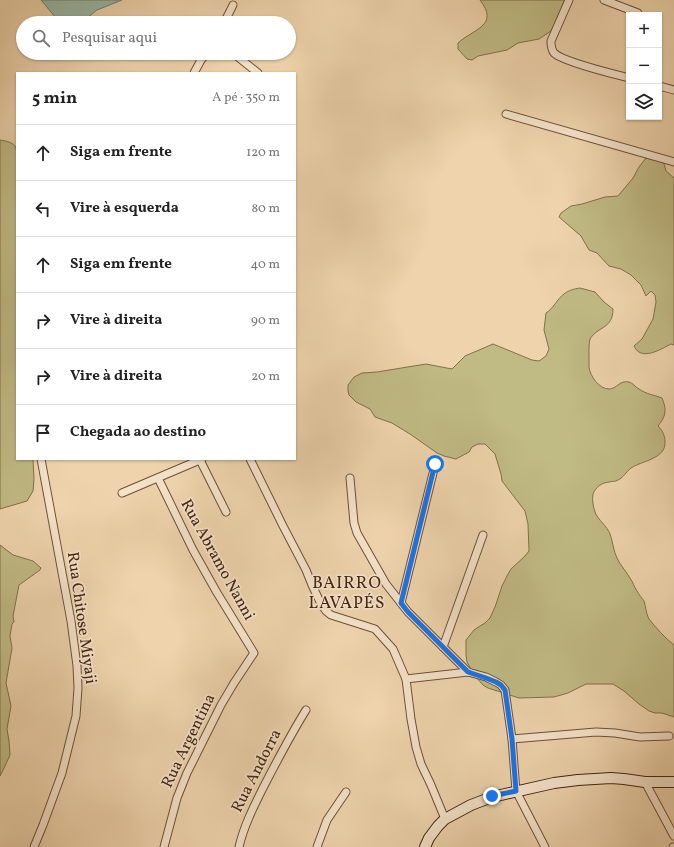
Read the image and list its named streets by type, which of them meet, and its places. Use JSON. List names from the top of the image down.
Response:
{
  "streets": {
    "street": [
      "Rua Abramo Nanni",
      "Rua Chitose Miyaji",
      "Rua Argentina",
      "Rua Andorra"
    ]
  },
  "crossings": [
    ["Rua Abramo Nanni", "Rua Argentina"]
  ],
  "districts": ["BAIRRO LAVAPÉS"],
  "page": {
    "map_buttons": ["+", "−"],
    "search": "Pesquisar aqui",
    "heading": ["5 min", "A pé · 350 m"],
    "list": [
      ["Siga em frente", "120 m"],
      ["Vire à esquerda", "80 m"],
      ["Siga em frente", "40 m"],
      ["Vire à direita", "90 m"],
      ["Vire à direita", "20 m"],
      "Chegada ao destino"
    ]
  }
}
